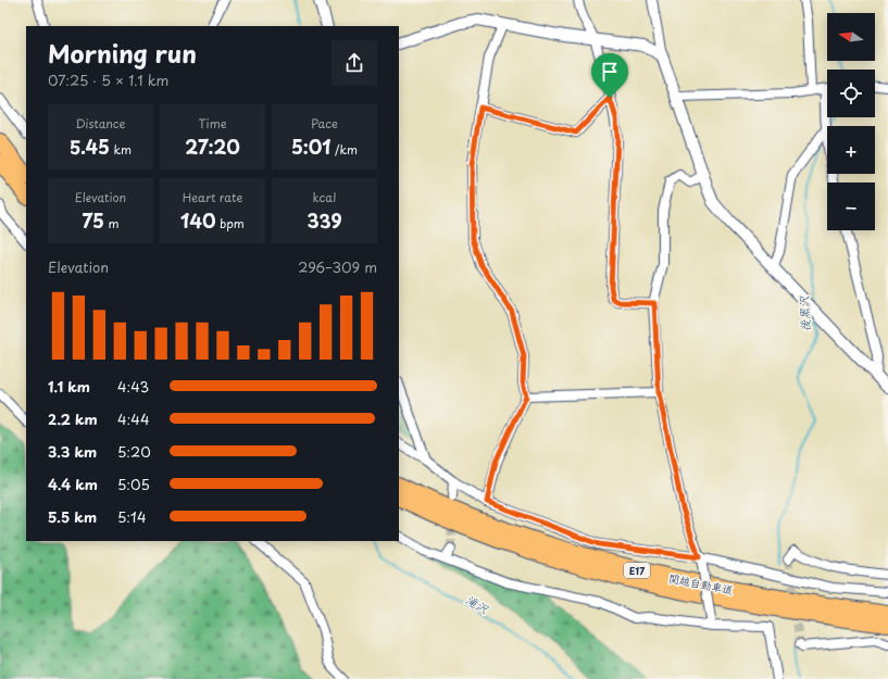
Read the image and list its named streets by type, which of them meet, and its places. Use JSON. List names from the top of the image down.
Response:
{
  "streets": {
    "highway": ["E17", "関越自動車道"]
  },
  "water": ["後黒沢", "滝沢"],
  "north": "left",
  "page": {
    "map_buttons": ["+", "−"],
    "heading": ["Morning run", "07:25 · 5 × 1.1 km"],
    "stats": [
      ["Distance", "5.45 km"],
      ["Time", "27:20"],
      ["Pace", "5:01 /km"],
      ["Elevation", "75 m"],
      ["Heart rate", "140 bpm"],
      ["kcal", "339"]
    ],
    "chart": ["Elevation", "296–309 m"],
    "list": [
      {
        "name": "1.1 km",
        "note": "4:43"
      },
      {
        "name": "2.2 km",
        "note": "4:44"
      },
      {
        "name": "3.3 km",
        "note": "5:20"
      },
      {
        "name": "4.4 km",
        "note": "5:05"
      },
      {
        "name": "5.5 km",
        "note": "5:14"
      }
    ]
  }
}
